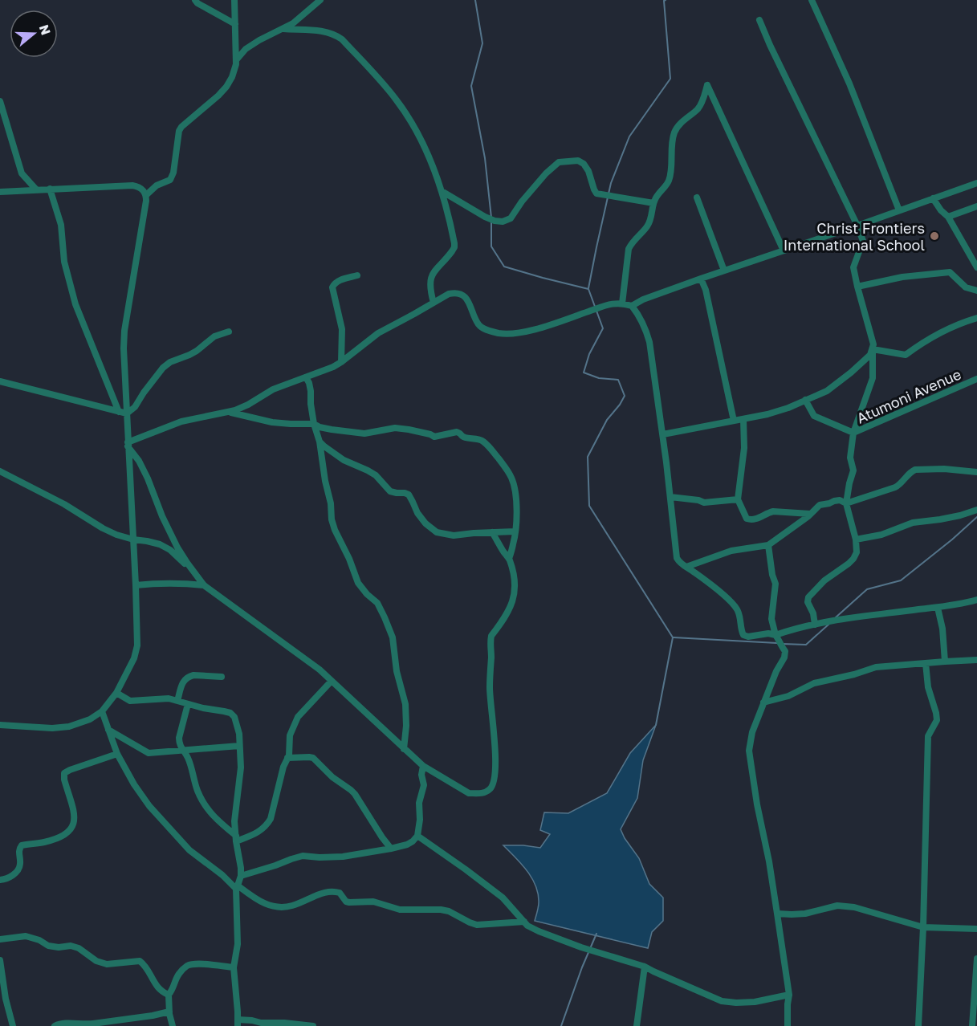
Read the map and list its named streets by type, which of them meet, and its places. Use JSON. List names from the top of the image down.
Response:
{
  "streets": {
    "street": ["Atumoni Avenue"]
  },
  "places": ["Christ Frontiers International School"],
  "north": "right"
}
